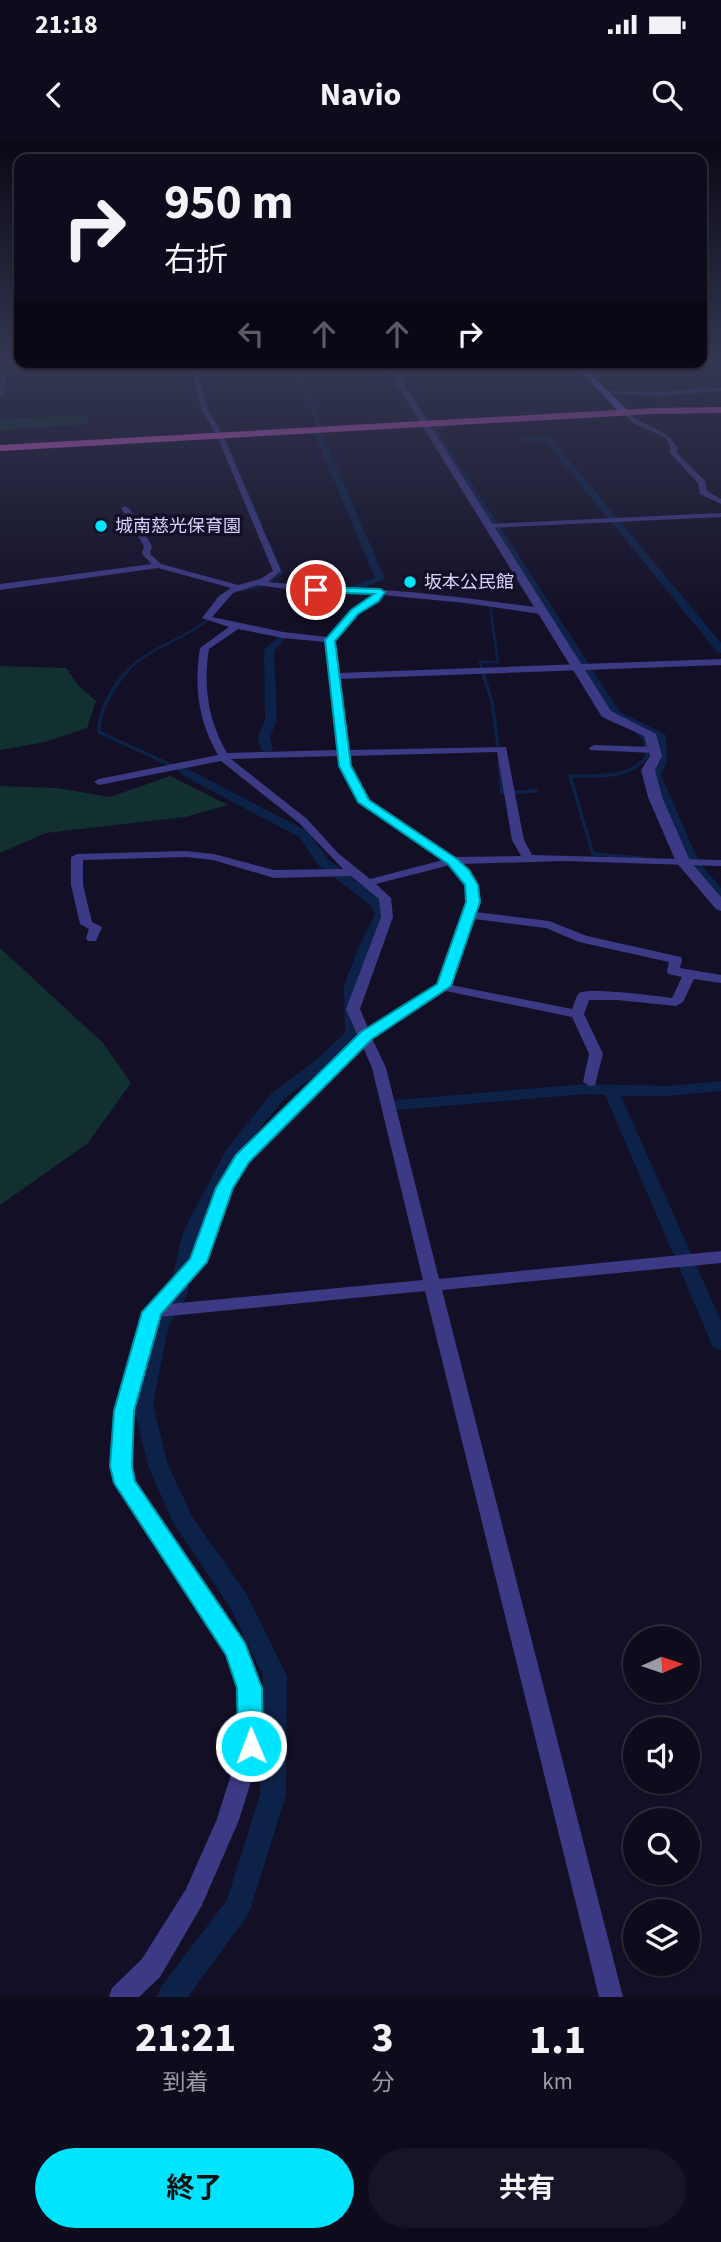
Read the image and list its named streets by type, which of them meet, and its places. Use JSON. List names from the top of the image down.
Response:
{
  "places": ["城南慈光保育園", "坂本公民館"],
  "north": "right",
  "page": {
    "status": "21:18",
    "header": "Navio",
    "turn": ["950 m", "右折"],
    "eta": [
      "21:21",
      "到着",
      "3",
      "分",
      "1.1",
      "km"
    ],
    "buttons": ["終了", "共有"]
  }
}
